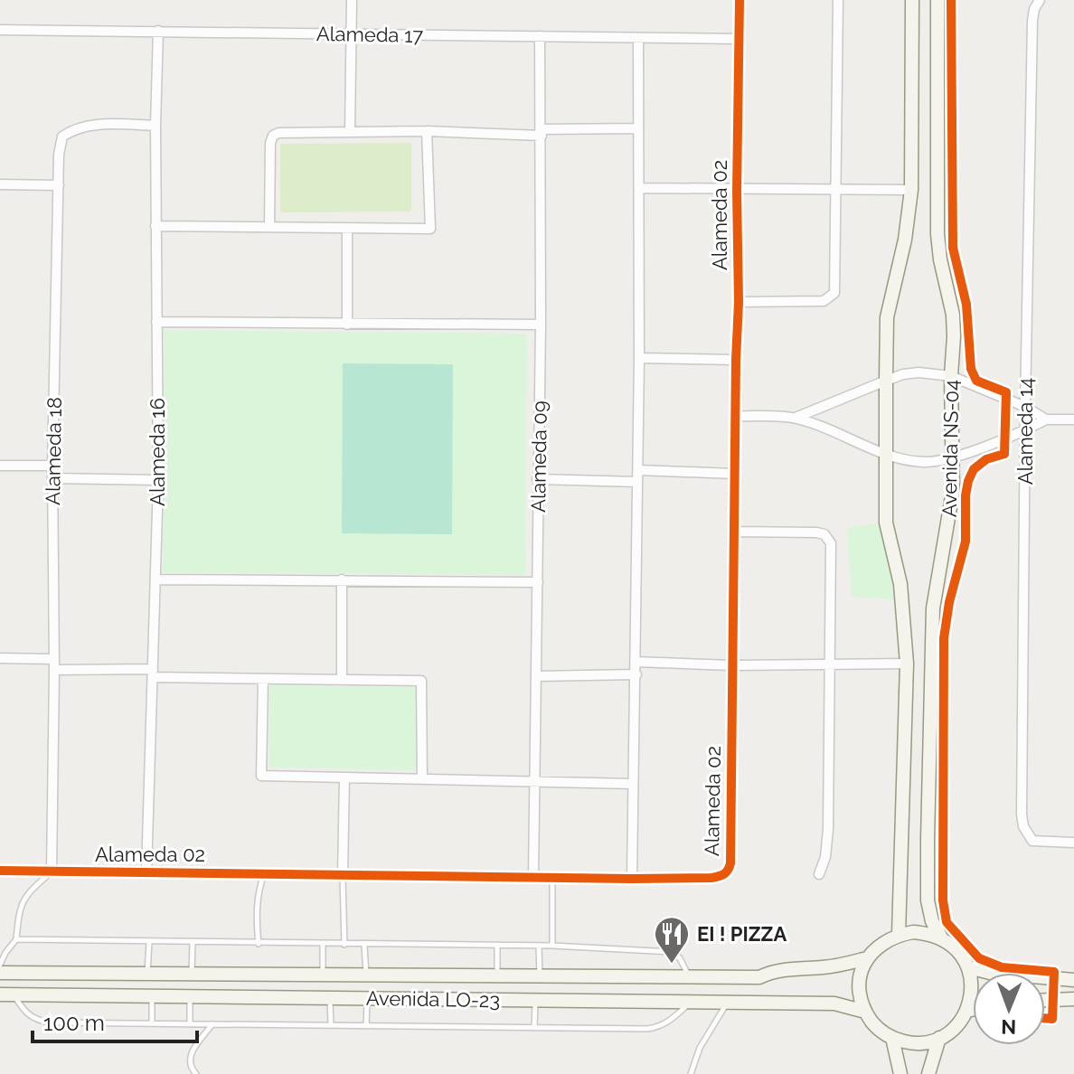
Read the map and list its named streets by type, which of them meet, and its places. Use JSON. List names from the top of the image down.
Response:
{
  "streets": {
    "street": [
      "Alameda 17",
      "Alameda 02",
      "Alameda 14",
      "Avenida NS-04",
      "Alameda 18",
      "Alameda 16",
      "Alameda 09",
      "Avenida LO-23"
    ]
  },
  "crossings": [
    ["Alameda 17", "Alameda 02"],
    ["Alameda 17", "Alameda 16"],
    ["Alameda 17", "Alameda 09"],
    ["Alameda 02", "Alameda 18"],
    ["Alameda 02", "Alameda 16"],
    ["Alameda 02", "Alameda 09"],
    ["Avenida NS-04", "Avenida LO-23"],
    ["Alameda 18", "Alameda 16"]
  ],
  "places": {
    "restaurant": ["EI ! PIZZA"]
  },
  "scale_bar": "100 m",
  "north": "bottom"
}
